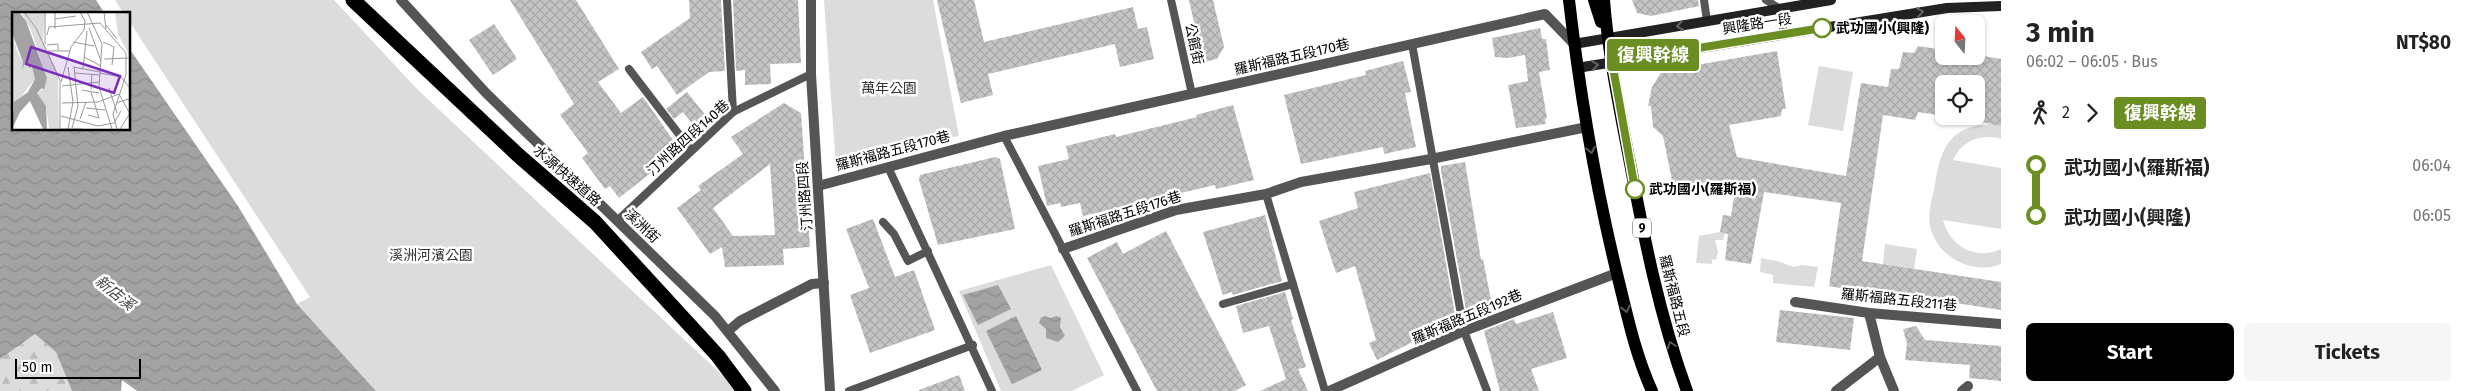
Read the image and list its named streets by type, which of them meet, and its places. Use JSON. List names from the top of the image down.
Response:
{
  "streets": {
    "highway": ["水源快速道路"],
    "main road": ["興隆路一段", "9", "羅斯福路五段"],
    "street": [
      "羅斯福路五段170巷",
      "汀州路四段",
      "羅斯福路五段176巷",
      "溪洲街",
      "羅斯福路五段211巷",
      "羅斯福路五段192巷"
    ],
    "lane": ["公館街", "汀州路四段140巷"]
  },
  "crossings": [
    ["興隆路一段", "羅斯福路五段170巷"],
    ["興隆路一段", "9"],
    ["興隆路一段", "羅斯福路五段"],
    ["公館街", "羅斯福路五段170巷"],
    ["羅斯福路五段170巷", "汀州路四段"],
    ["汀州路四段140巷", "汀州路四段"],
    ["汀州路四段140巷", "溪洲街"],
    ["9", "羅斯福路五段"]
  ],
  "water": ["新店溪"],
  "parks": ["萬年公園", "溪洲河濱公園"],
  "places": ["武功國小(興隆)", "武功國小(羅斯福)"],
  "lines": ["bus line 復興幹線"],
  "scale_bar": "50 m",
  "north": "top",
  "page": {
    "on_map": "復興幹線",
    "heading": ["3 min", "06:02 – 06:05 · Bus", "NT$80"],
    "legs": ["2", "復興幹線"],
    "list": [
      {
        "name": "武功國小(羅斯福)",
        "value": "06:04"
      },
      {
        "name": "武功國小(興隆)",
        "value": "06:05"
      }
    ],
    "buttons": ["Start", "Tickets"],
    "scale": "50 m"
  }
}
